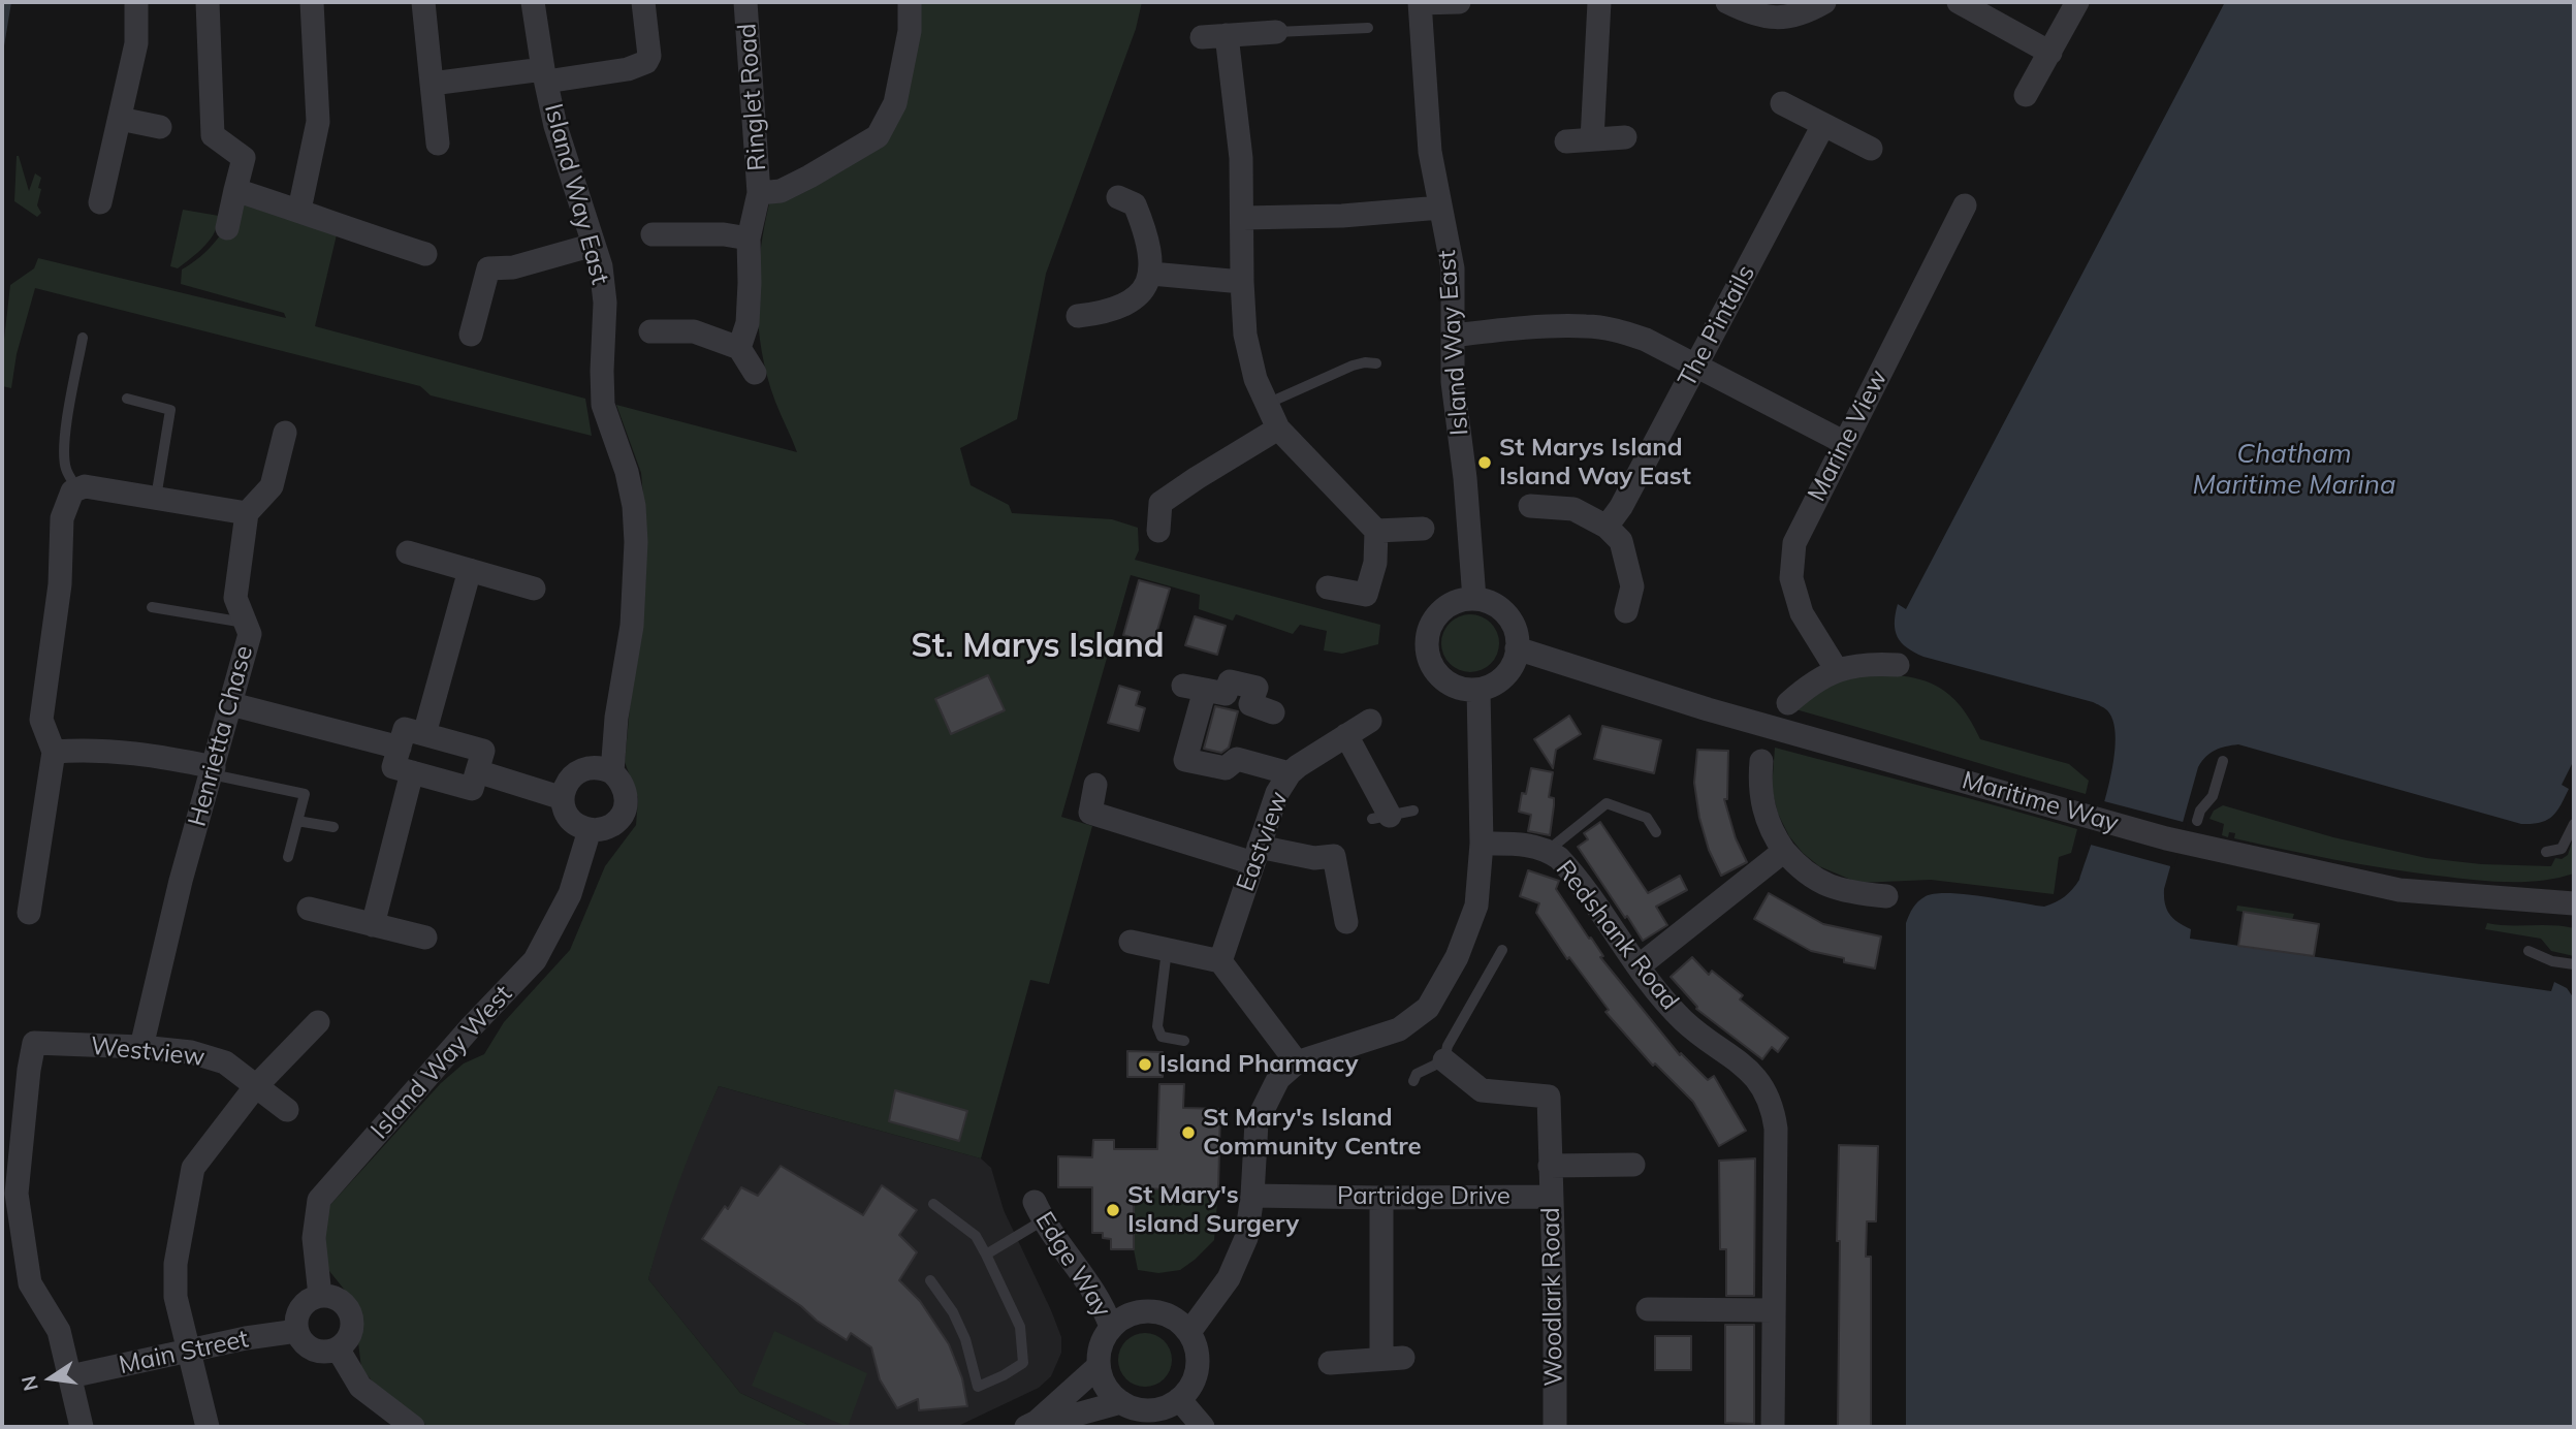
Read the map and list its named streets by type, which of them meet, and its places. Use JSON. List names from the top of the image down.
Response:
{
  "streets": {
    "street": [
      "Ringlet Road",
      "Island Way East",
      "The Pintails",
      "Marine View",
      "Henrietta Chase",
      "Maritime Way",
      "Eastview",
      "Redshank Road",
      "Westview",
      "Island Way West",
      "Partridge Drive",
      "Edge Way",
      "Woodlark Road",
      "Main Street"
    ]
  },
  "crossings": [
    ["Island Way East", "Maritime Way"],
    ["Island Way East", "Island Way West"],
    ["Henrietta Chase", "Westview"],
    ["Westview", "Main Street"],
    ["Island Way West", "Main Street"],
    ["Partridge Drive", "Woodlark Road"]
  ],
  "districts": ["St. Marys Island"],
  "water": ["Chatham Maritime Marina"],
  "places": [
    "St Marys Island Island Way East",
    "Island Pharmacy",
    "St Mary's Island Community Centre",
    "St Mary's Island Surgery"
  ],
  "north": "left"
}
